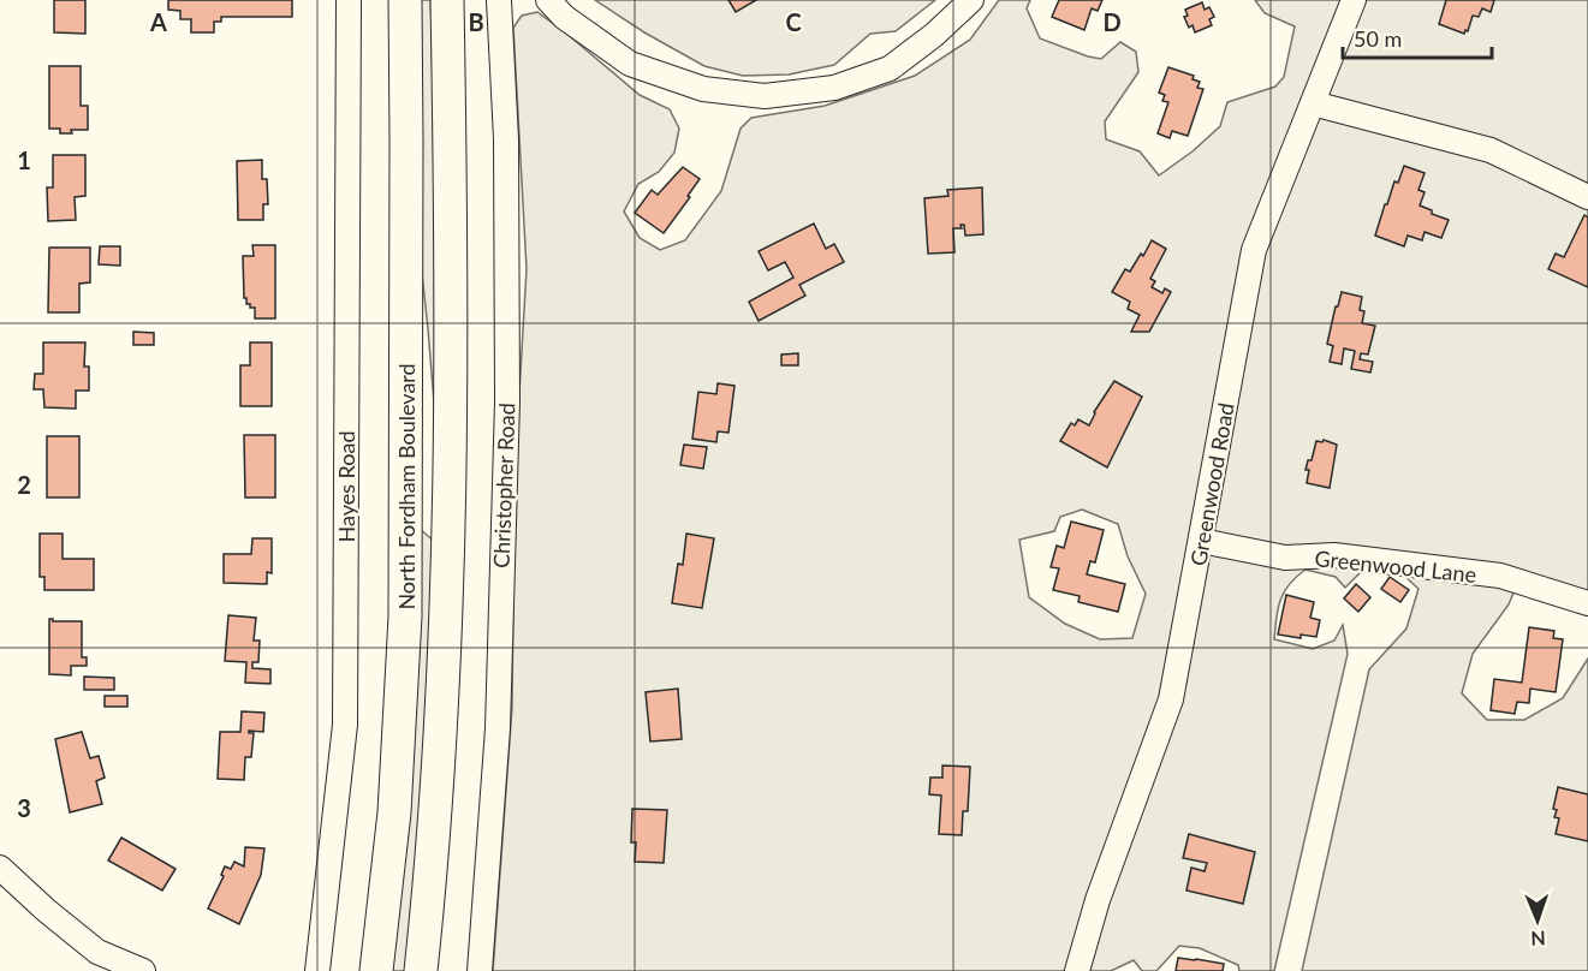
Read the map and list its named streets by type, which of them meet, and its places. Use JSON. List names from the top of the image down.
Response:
{
  "streets": {
    "highway": ["North Fordham Boulevard"],
    "street": [
      "Greenwood Road",
      "Christopher Road",
      "Hayes Road",
      "Greenwood Lane"
    ]
  },
  "crossings": [
    ["Greenwood Road", "Greenwood Lane"]
  ],
  "scale_bar": "50 m",
  "north": "bottom",
  "grid": {
    "columns": [
      "A",
      "B",
      "C",
      "D"
    ],
    "rows": ["1", "2", "3"]
  }
}
